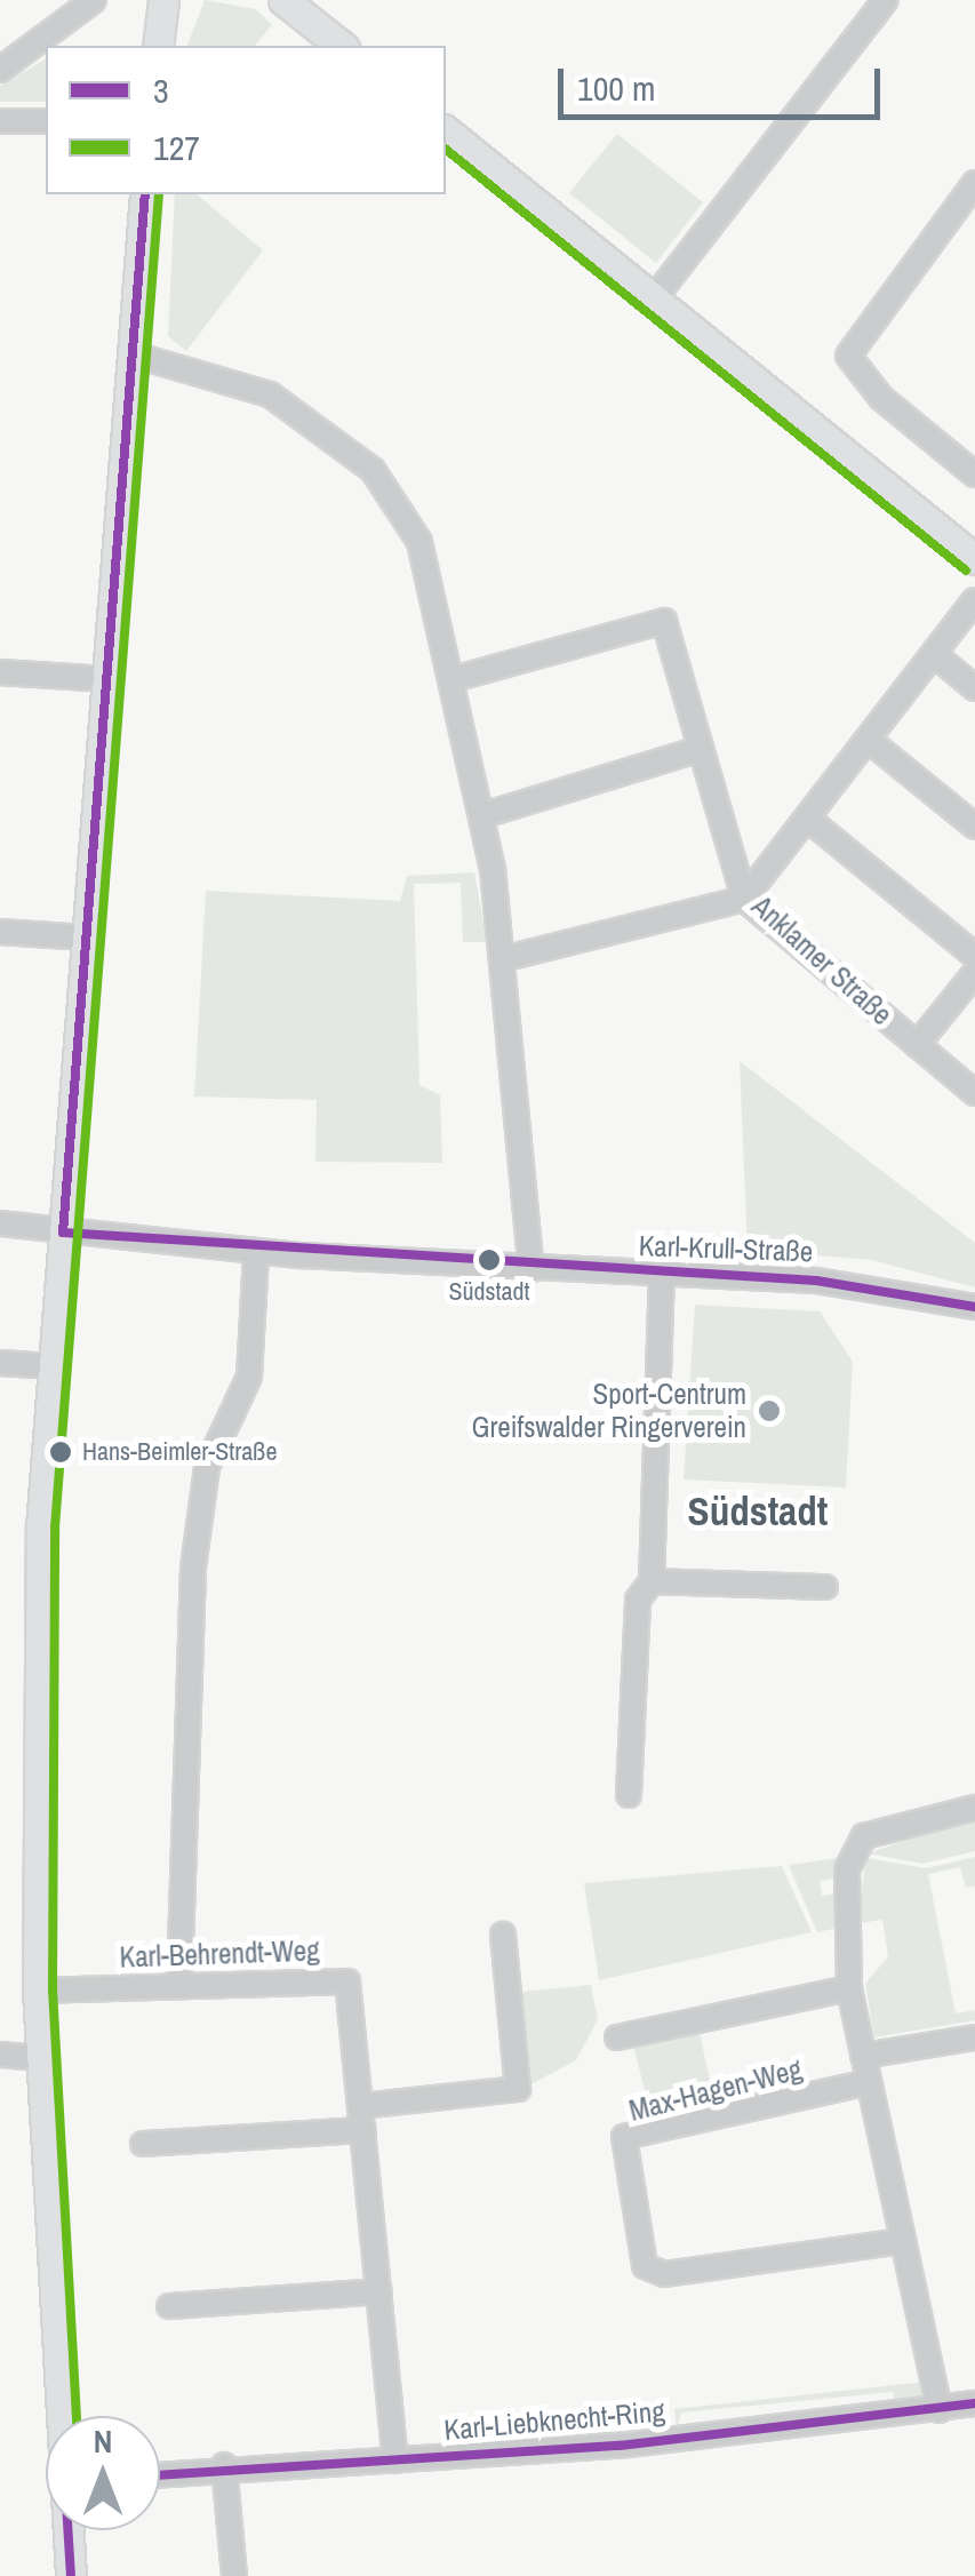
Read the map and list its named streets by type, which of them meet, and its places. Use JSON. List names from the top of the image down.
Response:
{
  "streets": {
    "street": [
      "Anklamer Straße",
      "Karl-Krull-Straße",
      "Karl-Behrendt-Weg",
      "Max-Hagen-Weg",
      "Karl-Liebknecht-Ring"
    ]
  },
  "crossings": [
    ["Karl-Behrendt-Weg", "Karl-Liebknecht-Ring"]
  ],
  "districts": ["Südstadt"],
  "places": ["Südstadt", "Sport-Centrum Greifswalder Ringerverein", "Hans-Beimler-Straße"],
  "lines": ["transit line 127", "transit line 3"],
  "legend": ["3", "127"],
  "scale_bar": "100 m",
  "north": "top"
}
